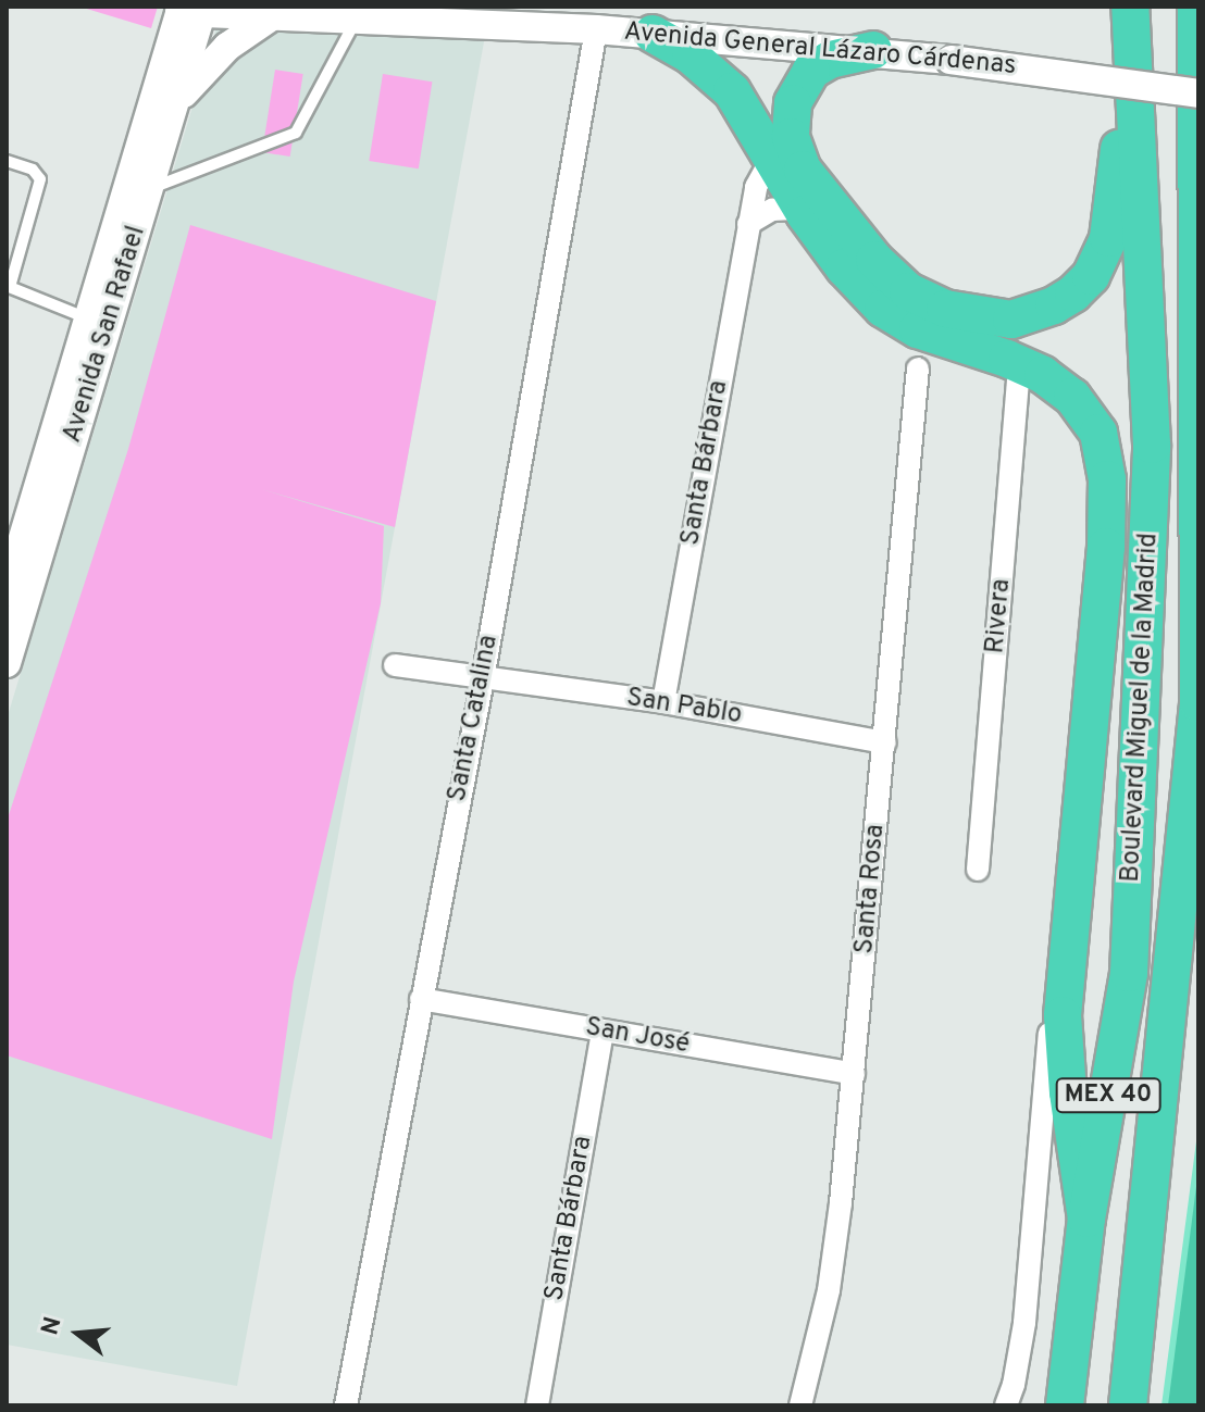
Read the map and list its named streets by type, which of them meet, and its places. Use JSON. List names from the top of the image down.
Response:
{
  "streets": {
    "highway": ["Boulevard Miguel de la Madrid", "MEX 40"],
    "street": [
      "Avenida General Lázaro Cárdenas",
      "Avenida San Rafael",
      "Santa Bárbara",
      "Rivera",
      "San Pablo",
      "Santa Catalina",
      "Santa Rosa",
      "San José"
    ]
  },
  "crossings": [
    ["Avenida General Lázaro Cárdenas", "Avenida San Rafael"],
    ["Avenida General Lázaro Cárdenas", "Santa Catalina"],
    ["Santa Bárbara", "San Pablo"],
    ["Santa Bárbara", "San José"],
    ["San Pablo", "Santa Catalina"],
    ["San Pablo", "Santa Rosa"],
    ["Santa Catalina", "San José"],
    ["Santa Rosa", "San José"]
  ],
  "north": "left"
}
